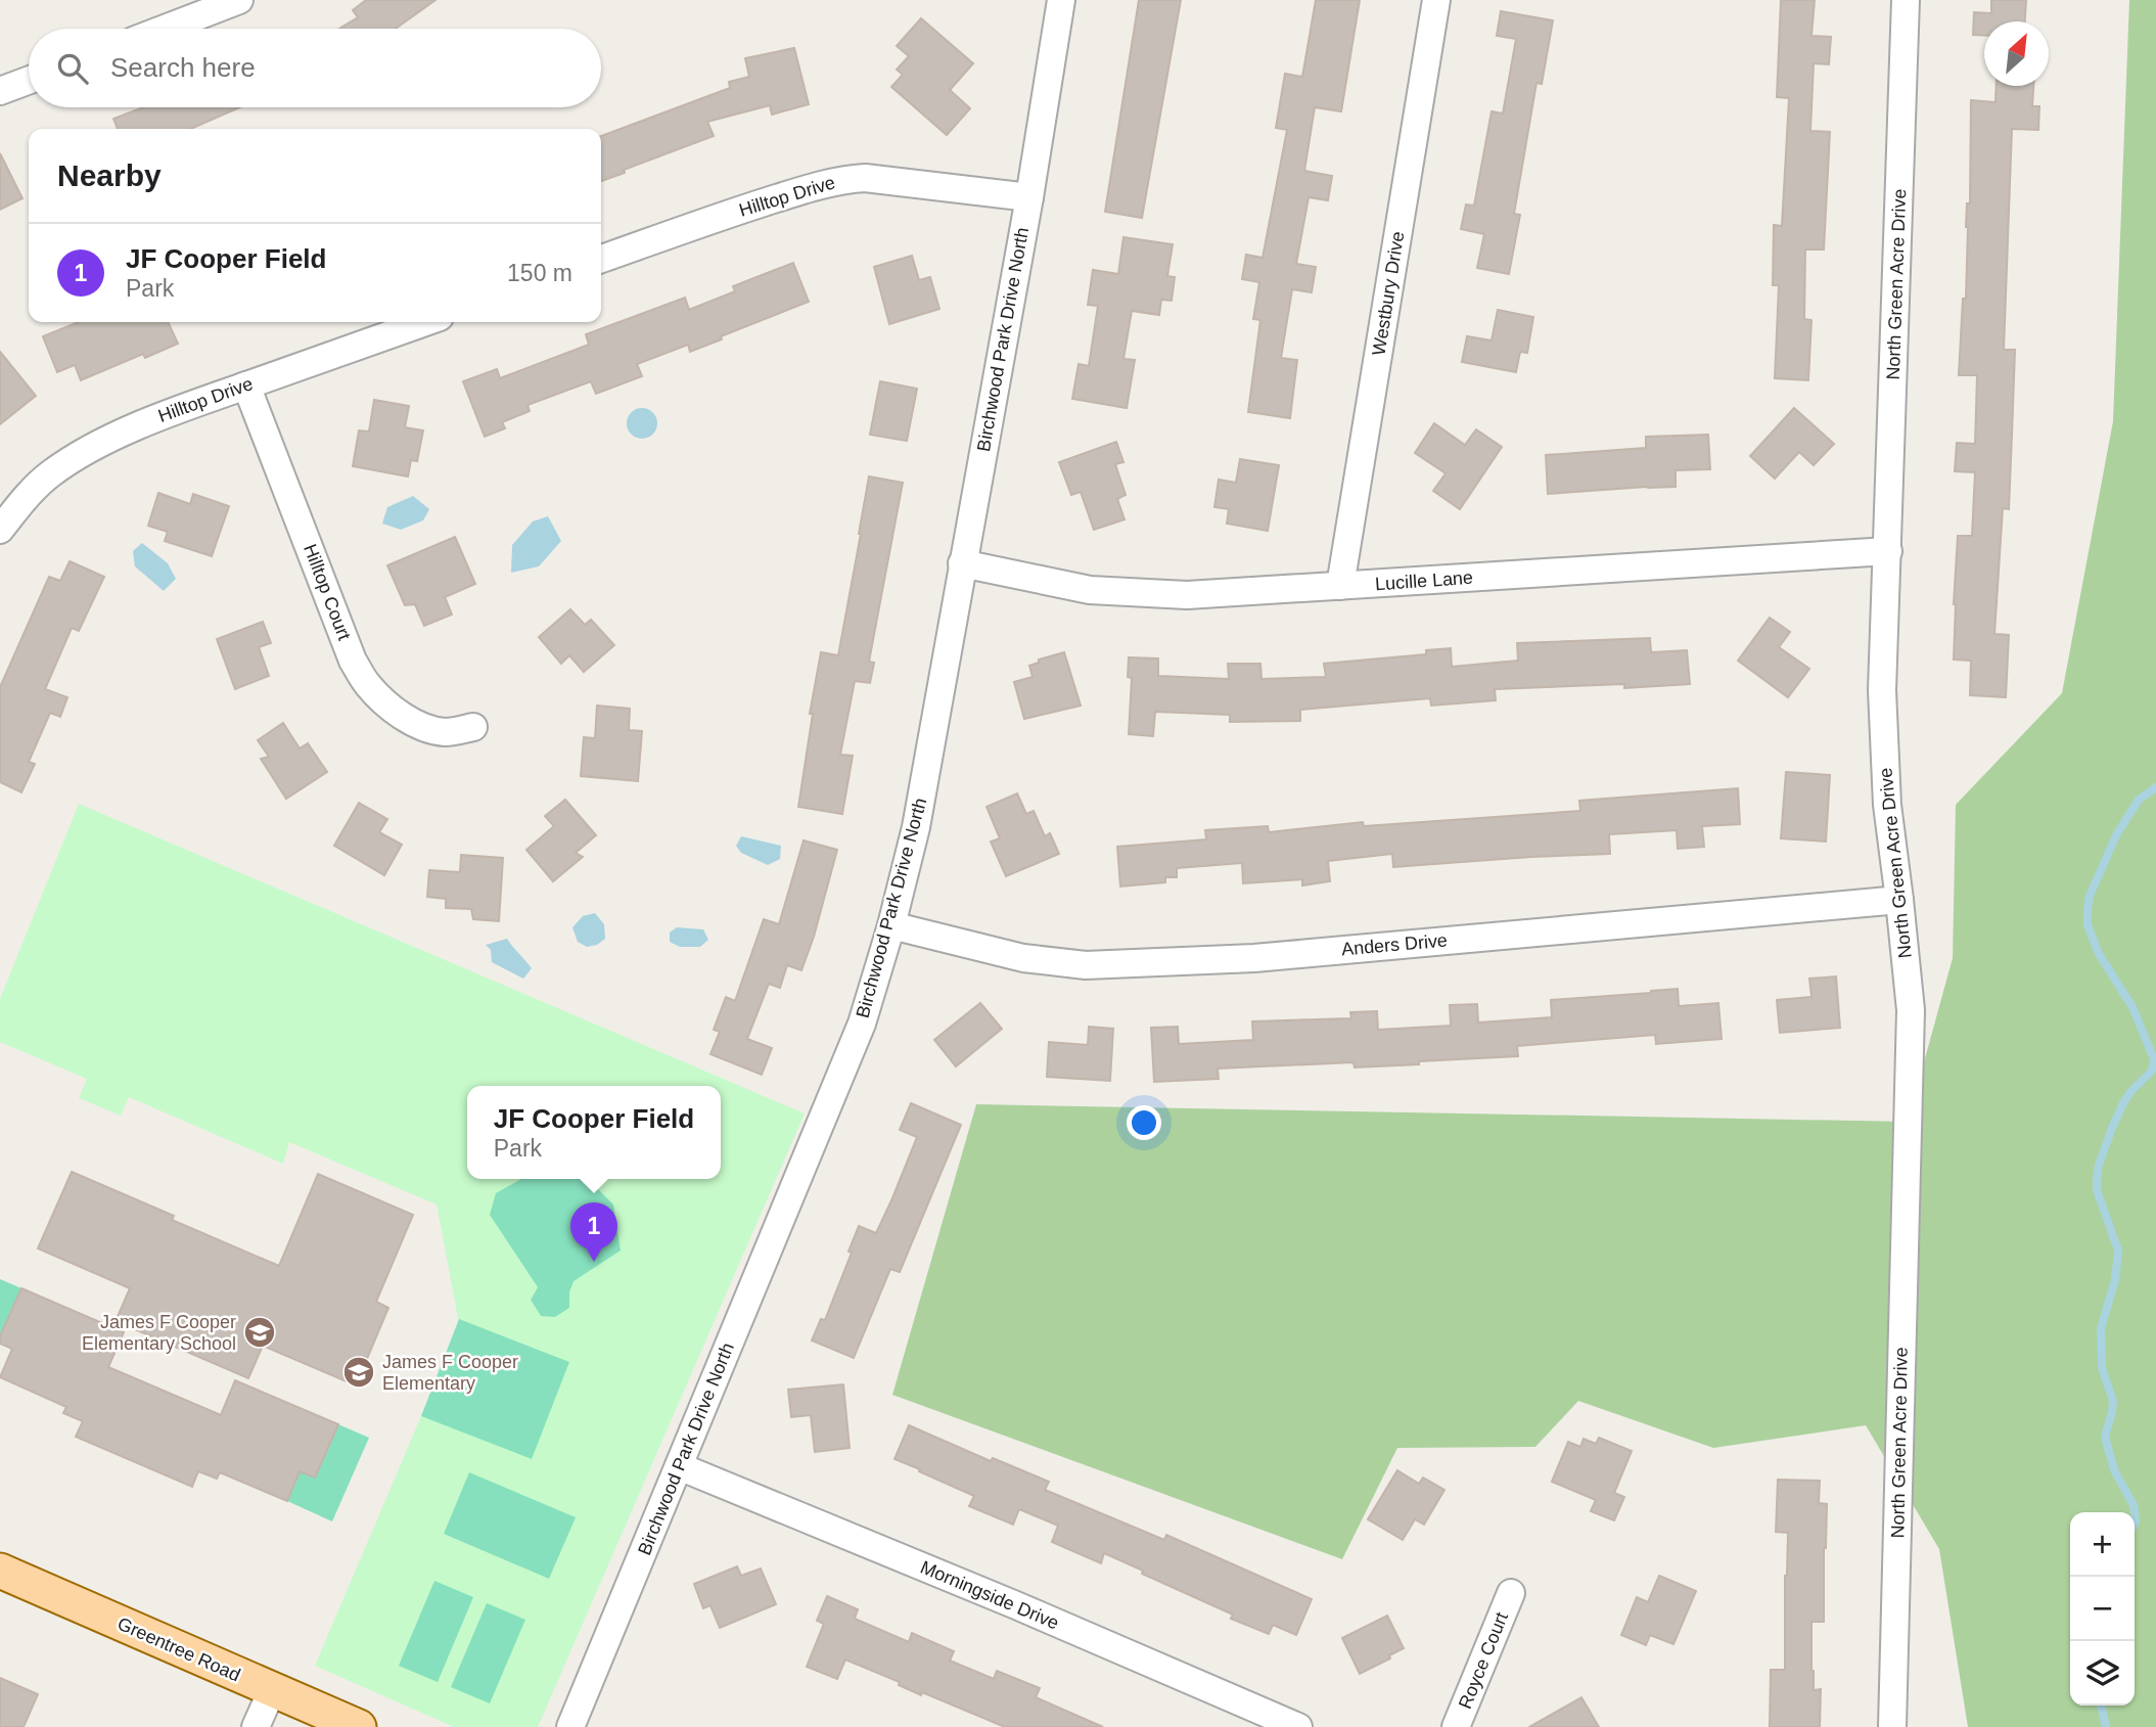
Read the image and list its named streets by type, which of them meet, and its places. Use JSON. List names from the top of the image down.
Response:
{
  "streets": {
    "main road": ["Greentree Road"],
    "street": [
      "Hilltop Drive",
      "North Green Acre Drive",
      "Westbury Drive",
      "Birchwood Park Drive North",
      "Lucille Lane",
      "Hilltop Court",
      "Anders Drive",
      "Morningside Drive",
      "Royce Court"
    ]
  },
  "crossings": [
    ["Hilltop Drive", "Birchwood Park Drive North"],
    ["Hilltop Drive", "Hilltop Court"],
    ["North Green Acre Drive", "Lucille Lane"],
    ["North Green Acre Drive", "Anders Drive"],
    ["Westbury Drive", "Lucille Lane"],
    ["Birchwood Park Drive North", "Lucille Lane"],
    ["Birchwood Park Drive North", "Anders Drive"],
    ["Birchwood Park Drive North", "Morningside Drive"]
  ],
  "places": {
    "school or university": ["James F Cooper Elementary School", "James F Cooper Elementary"]
  },
  "north": "top right",
  "page": {
    "search": "Search here",
    "heading": "Nearby",
    "list": [
      {
        "mark": "1",
        "name": "JF Cooper Field",
        "note": "Park",
        "value": "150 m"
      }
    ],
    "popup": ["JF Cooper Field", "Park"],
    "pins": "1",
    "map_buttons": ["+", "−"]
  }
}
